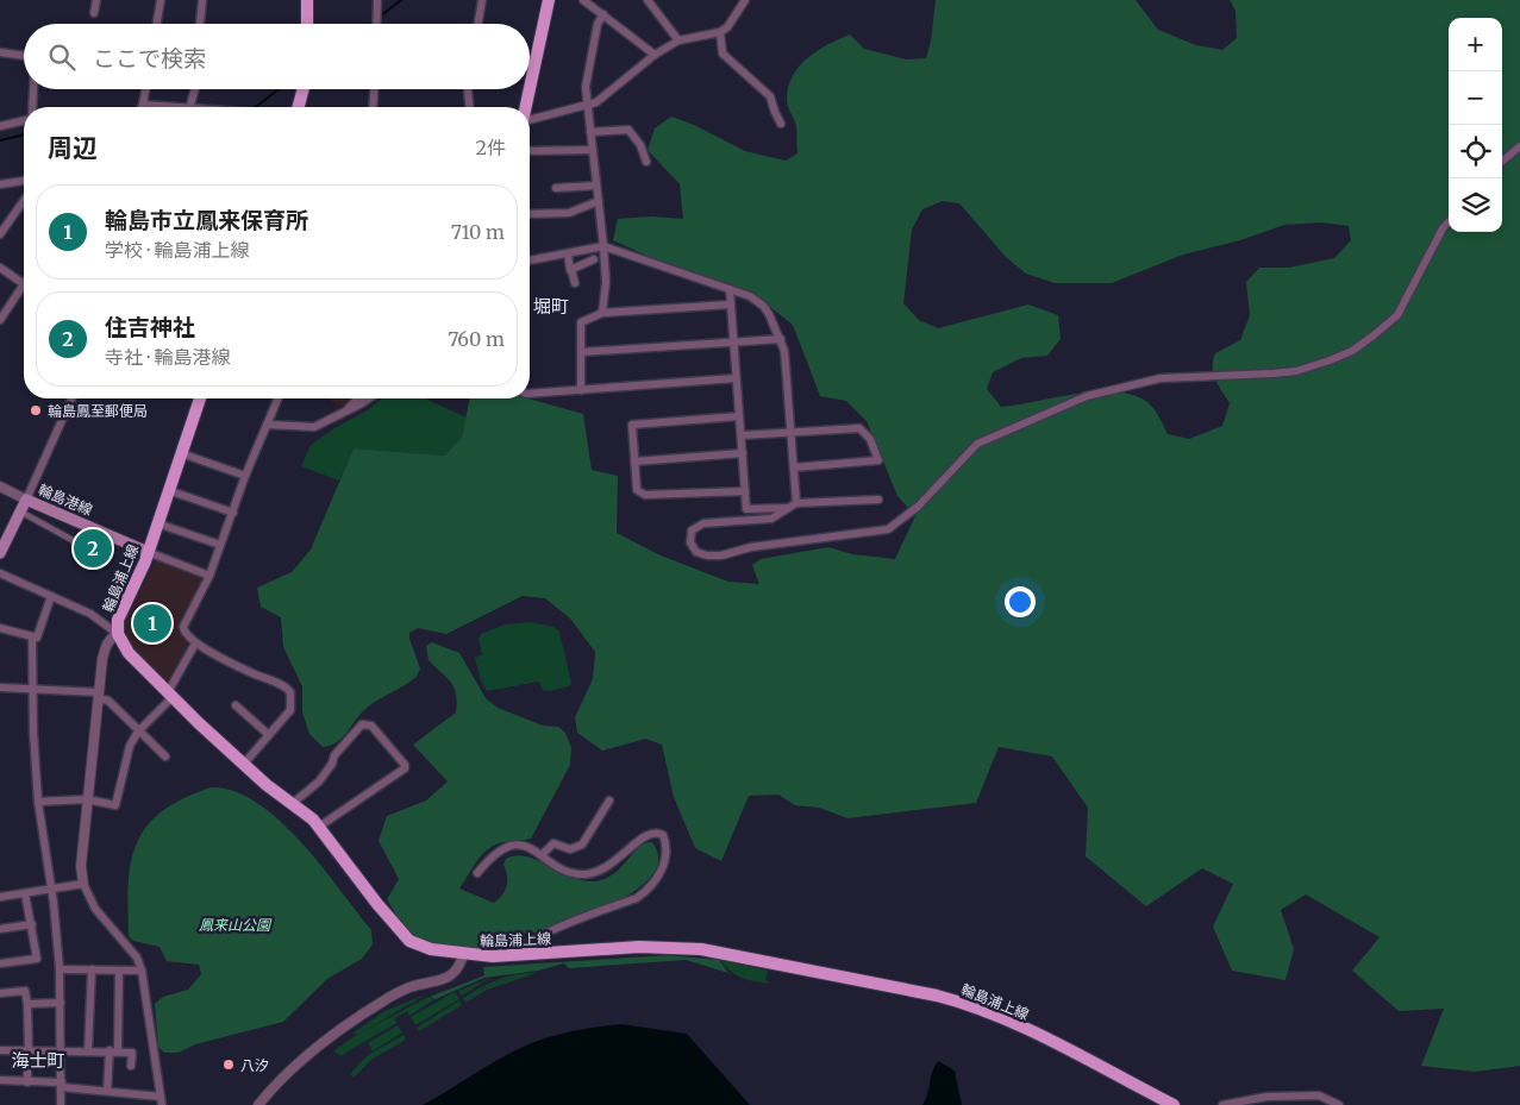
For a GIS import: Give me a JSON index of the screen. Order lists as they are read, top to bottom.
{
  "streets": {
    "main road": ["輪島港線", "輪島浦上線"]
  },
  "crossings": [
    ["輪島港線", "輪島浦上線"]
  ],
  "districts": ["堀町", "海士町"],
  "parks": ["鳳来山公園"],
  "places": ["輪島鳳至郵便局", "八汐"],
  "page": {
    "map_buttons": ["+", "−"],
    "search": "ここで検索",
    "heading": ["周辺", "2件"],
    "list": [
      {
        "mark": "1",
        "name": "輪島市立鳳来保育所",
        "note": "学校 · 輪島浦上線",
        "value": "710 m"
      },
      {
        "mark": "2",
        "name": "住吉神社",
        "note": "寺社 · 輪島港線",
        "value": "760 m"
      }
    ],
    "pins": ["2", "1"]
  }
}
